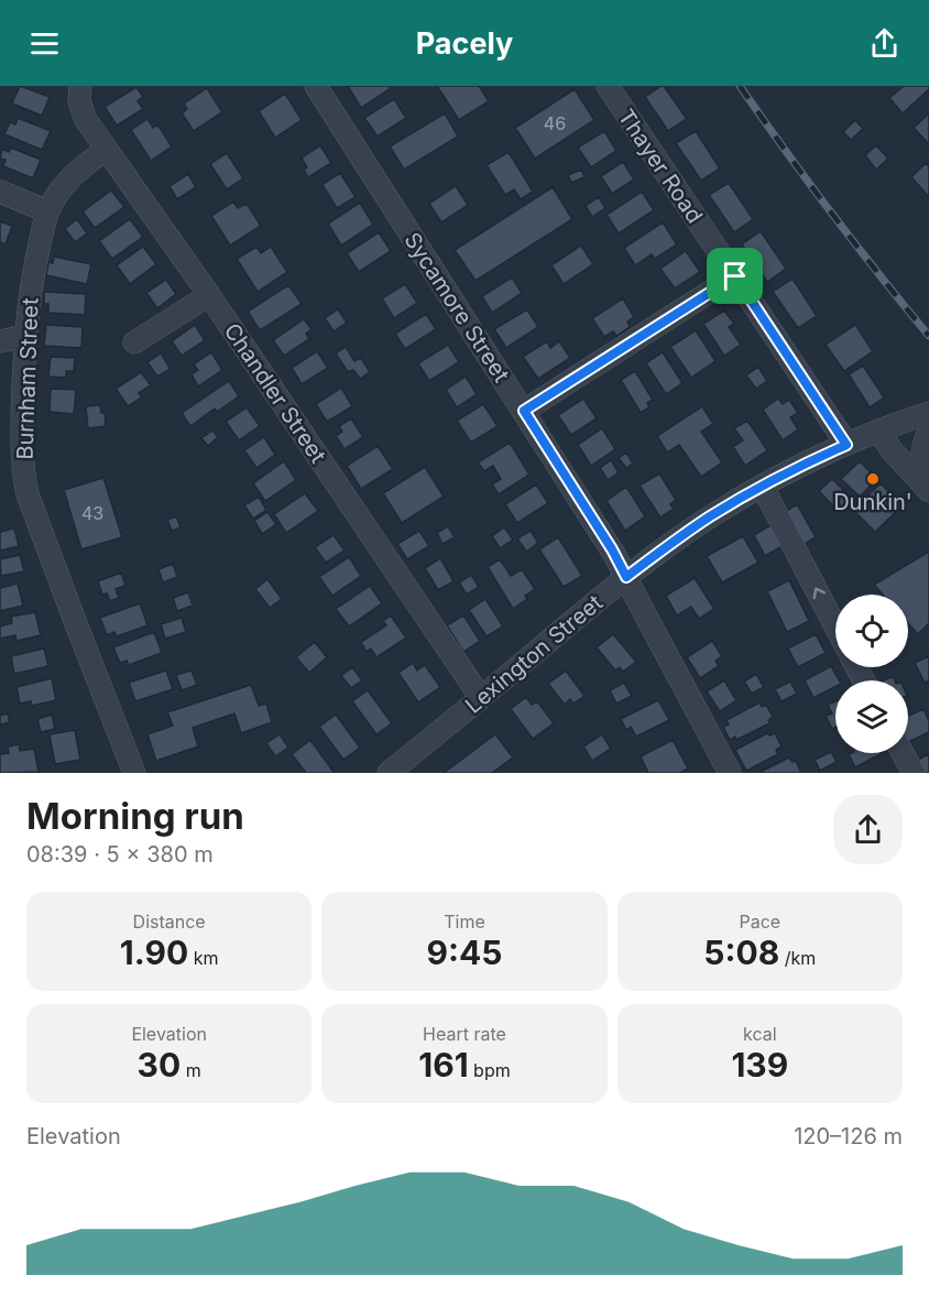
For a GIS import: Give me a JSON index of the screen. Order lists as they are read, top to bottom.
{
  "streets": {
    "street": [
      "Thayer Road",
      "Sycamore Street",
      "Burnham Street",
      "Chandler Street",
      "Lexington Street"
    ]
  },
  "crossings": [
    ["Thayer Road", "Lexington Street"],
    ["Sycamore Street", "Lexington Street"],
    ["Burnham Street", "Chandler Street"],
    ["Chandler Street", "Lexington Street"]
  ],
  "places": ["Dunkin'"],
  "house_numbers": ["46", "43"],
  "page": {
    "header": "Pacely",
    "heading": ["Morning run", "08:39 · 5 × 380 m"],
    "stats": [
      ["Distance", "1.90 km"],
      ["Time", "9:45"],
      ["Pace", "5:08 /km"],
      ["Elevation", "30 m"],
      ["Heart rate", "161 bpm"],
      ["kcal", "139"]
    ],
    "chart": ["Elevation", "120–126 m"]
  }
}
